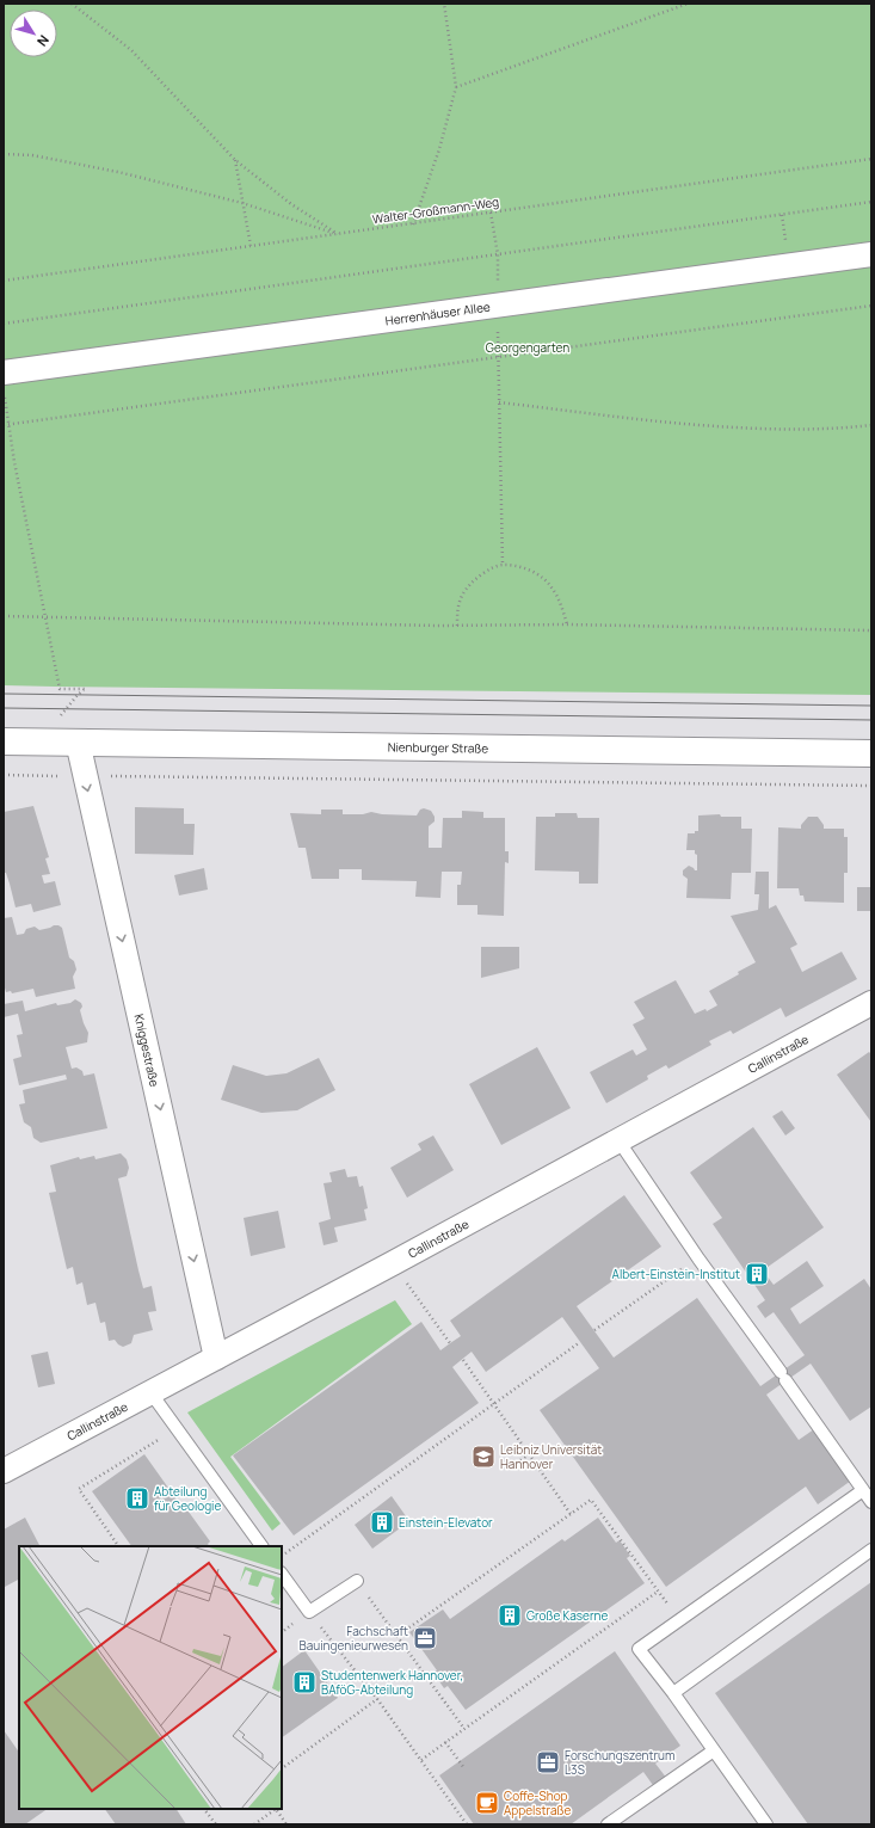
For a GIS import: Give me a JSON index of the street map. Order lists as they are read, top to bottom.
{
  "streets": {
    "street": [
      "Herrenhäuser Allee",
      "Nienburger Straße",
      "Kniggestraße",
      "Callinstraße"
    ],
    "path": ["Walter-Großmann-Weg"]
  },
  "crossings": [
    ["Nienburger Straße", "Kniggestraße"],
    ["Kniggestraße", "Callinstraße"]
  ],
  "one_way": ["Kniggestraße"],
  "parks": ["Georgengarten"],
  "places": {
    "building": [
      "Albert-Einstein-Institut",
      "Abteilung für Geologie",
      "Einstein-Elevator",
      "Große Kaserne",
      "Studentenwerk Hannover, BAföG-Abteilung"
    ],
    "school or university": ["Leibniz Universität Hannover"],
    "office": ["Fachschaft Bauingenieurwesen", "Forschungszentrum L3S"],
    "cafe": ["Coffe-Shop Appelstraße"]
  },
  "north": "bottom right"
}
